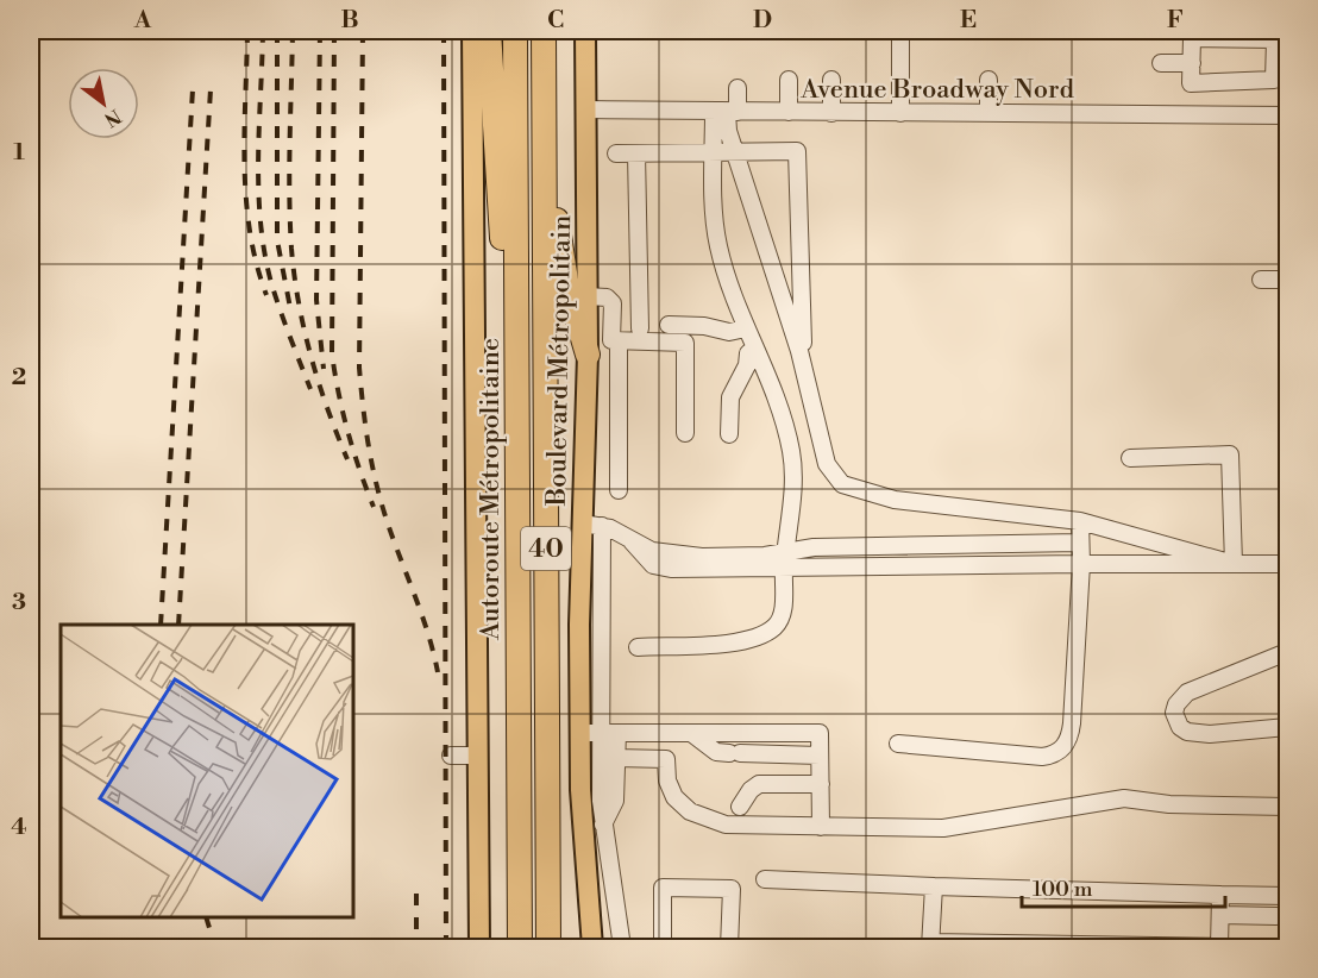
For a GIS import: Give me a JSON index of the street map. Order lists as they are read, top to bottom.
{
  "streets": {
    "highway": ["Autoroute Métropolitaine", "40"],
    "main road": ["Boulevard Métropolitain"],
    "street": ["Avenue Broadway Nord"]
  },
  "crossings": [
    ["Avenue Broadway Nord", "Boulevard Métropolitain"]
  ],
  "scale_bar": "100 m",
  "north": "bottom right",
  "grid": {
    "columns": [
      "A",
      "B",
      "C",
      "D",
      "E",
      "F"
    ],
    "rows": [
      "1",
      "2",
      "3",
      "4"
    ]
  }
}
